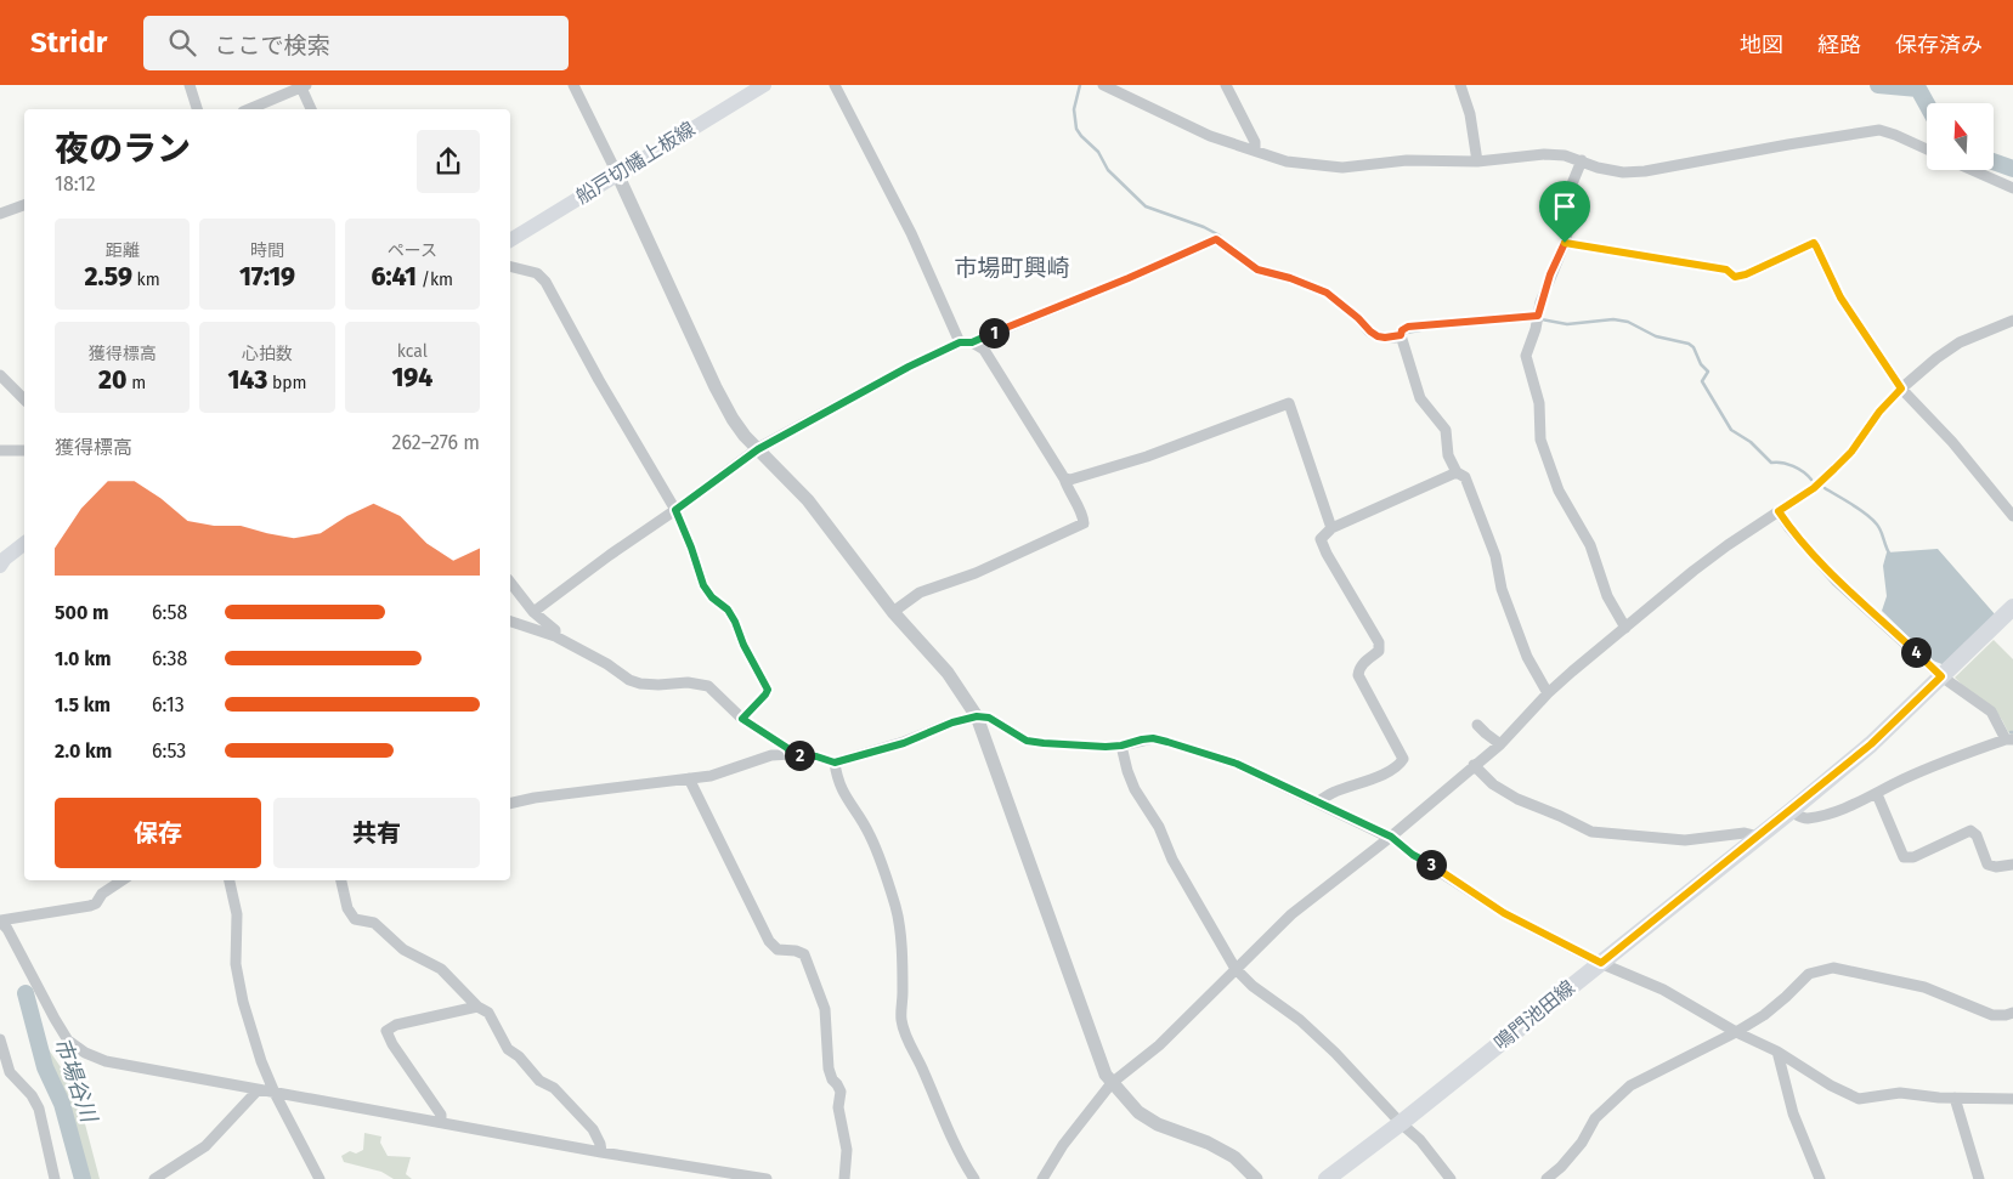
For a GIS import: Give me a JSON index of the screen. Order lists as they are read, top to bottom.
{
  "streets": {
    "main road": ["船戸切幡上板線", "鳴門池田線"]
  },
  "districts": ["市場町興崎"],
  "water": ["市場谷川"],
  "north": "top",
  "page": {
    "header": "Stridr",
    "search": "ここで検索",
    "nav": ["地図", "経路", "保存済み"],
    "heading": ["夜のラン", "18:12"],
    "stats": [
      ["距離", "2.59 km"],
      ["時間", "17:19"],
      ["ペース", "6:41 /km"],
      ["獲得標高", "20 m"],
      ["心拍数", "143 bpm"],
      ["kcal", "194"]
    ],
    "pins": [
      "1",
      "4",
      "2",
      "3"
    ],
    "chart": ["獲得標高", "262–276 m"],
    "list": [
      {
        "name": "500 m",
        "note": "6:58"
      },
      {
        "name": "1.0 km",
        "note": "6:38"
      },
      {
        "name": "1.5 km",
        "note": "6:13"
      },
      {
        "name": "2.0 km",
        "note": "6:53"
      }
    ],
    "buttons": ["保存", "共有"]
  }
}
